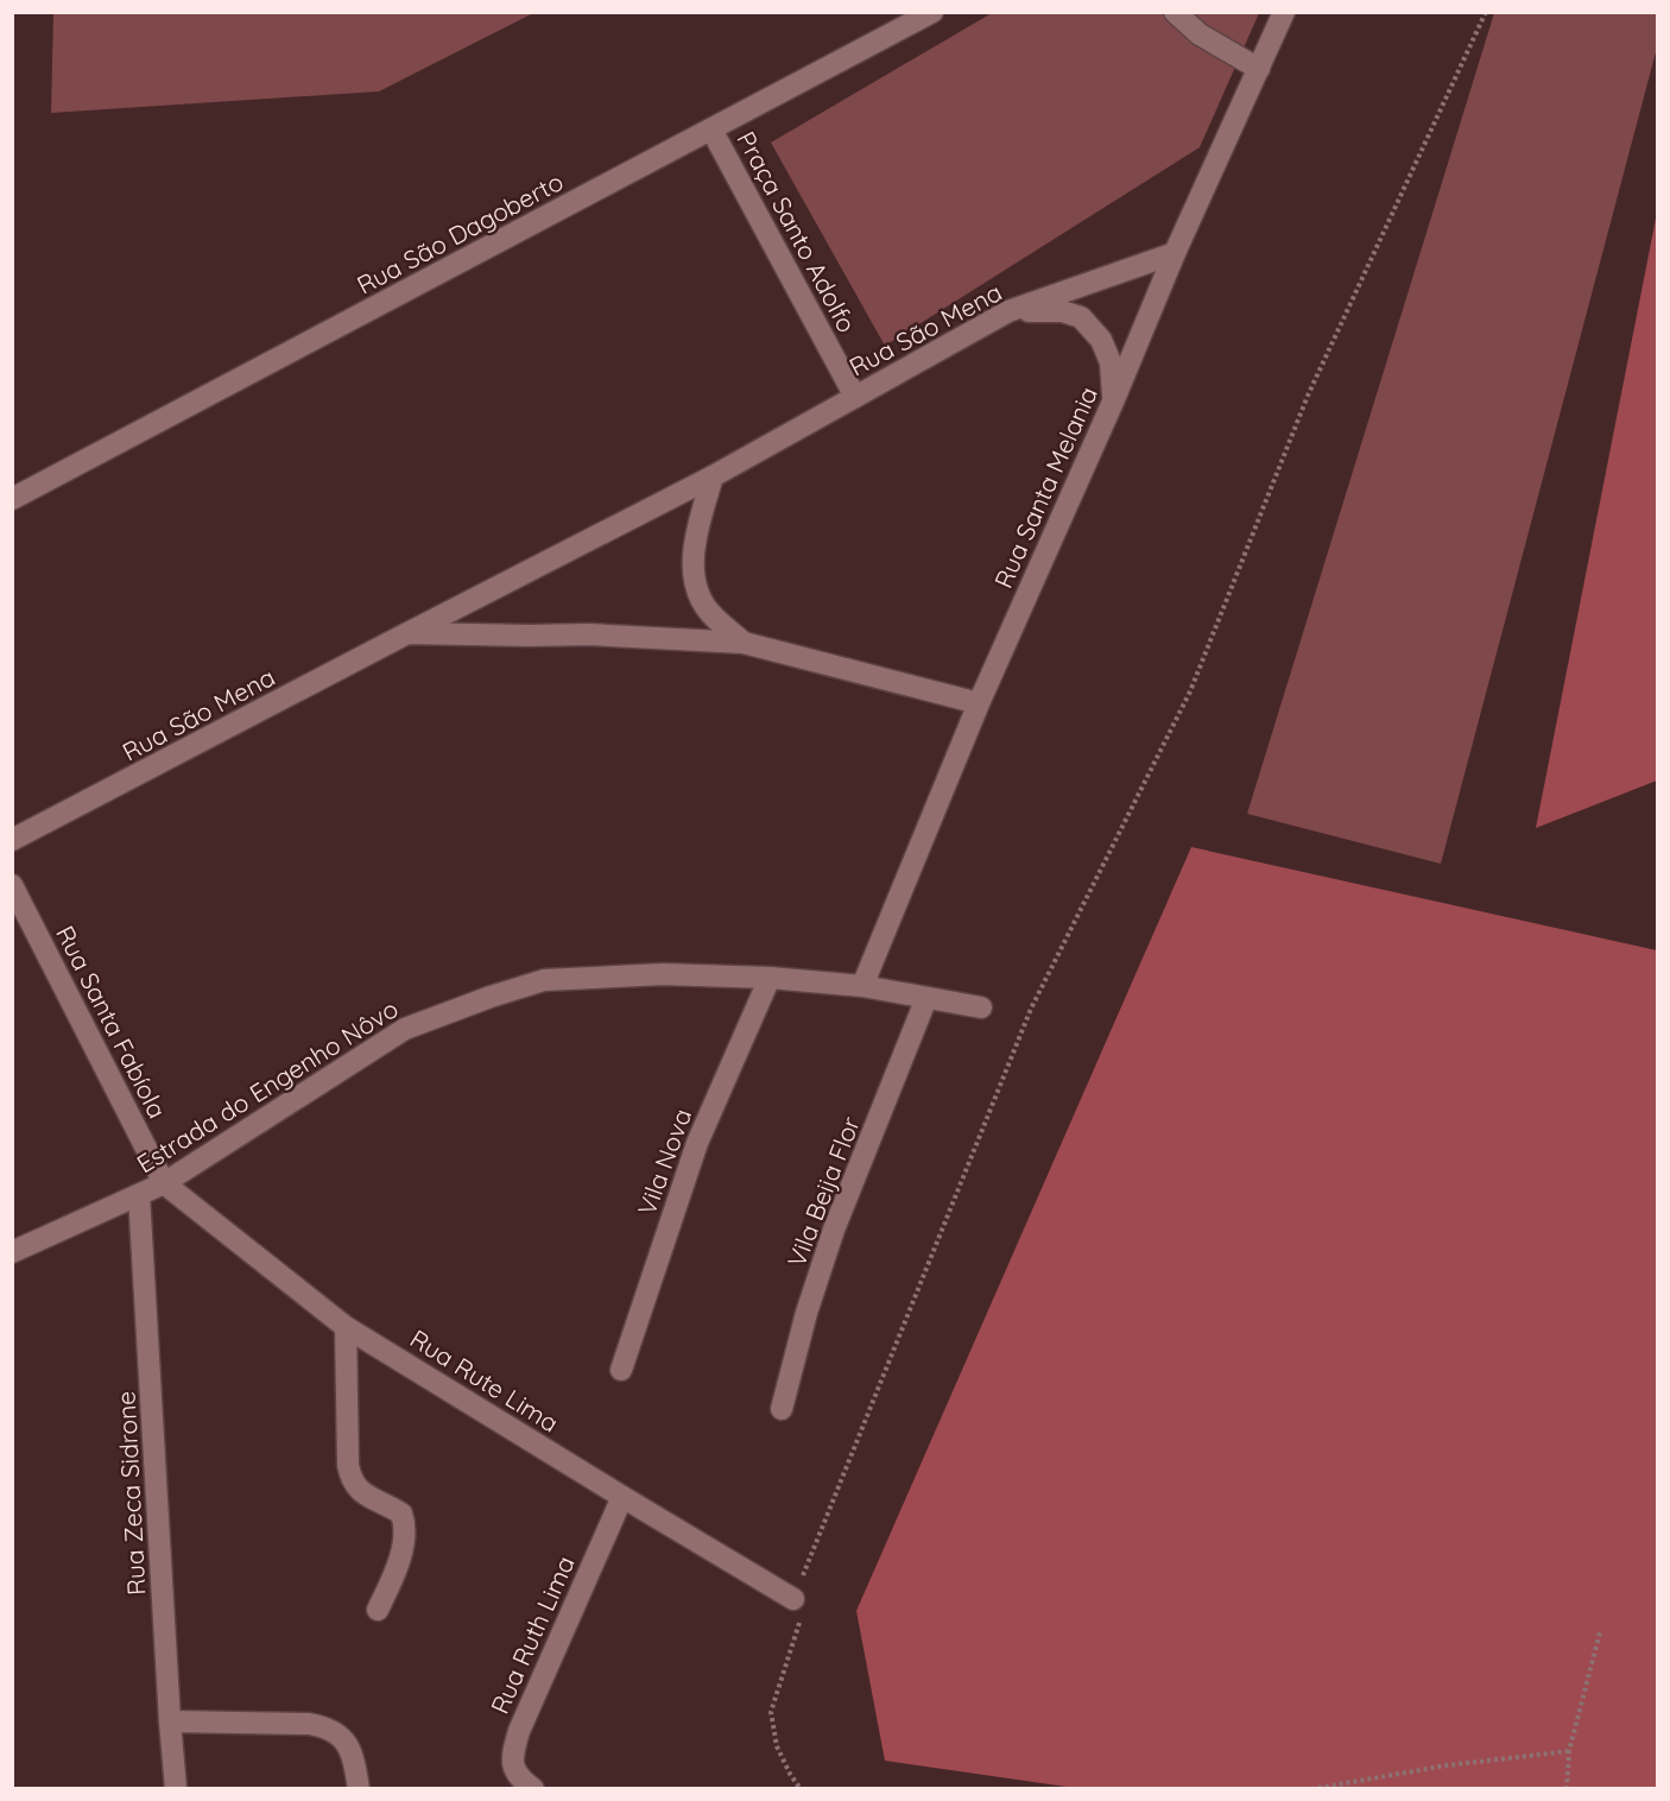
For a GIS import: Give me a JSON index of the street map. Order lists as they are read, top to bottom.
{
  "streets": {
    "street": [
      "Praça Santo Adolfo",
      "Rua São Dagoberto",
      "Rua São Mena",
      "Rua Santa Melania",
      "Rua Santa Fabíola",
      "Estrada do Engenho Nôvo",
      "Vila Nova",
      "Vila Beija Flor",
      "Rua Rute Lima",
      "Rua Zeca Sidrone",
      "Rua Ruth Lima"
    ]
  },
  "crossings": [
    ["Praça Santo Adolfo", "Rua São Dagoberto"],
    ["Praça Santo Adolfo", "Rua São Mena"],
    ["Rua São Mena", "Rua Santa Melania"],
    ["Rua Santa Melania", "Estrada do Engenho Nôvo"],
    ["Rua Santa Fabíola", "Estrada do Engenho Nôvo"],
    ["Rua Santa Fabíola", "Rua Rute Lima"],
    ["Estrada do Engenho Nôvo", "Vila Nova"],
    ["Estrada do Engenho Nôvo", "Vila Beija Flor"],
    ["Estrada do Engenho Nôvo", "Rua Rute Lima"],
    ["Estrada do Engenho Nôvo", "Rua Zeca Sidrone"],
    ["Rua Rute Lima", "Rua Ruth Lima"]
  ]
}
